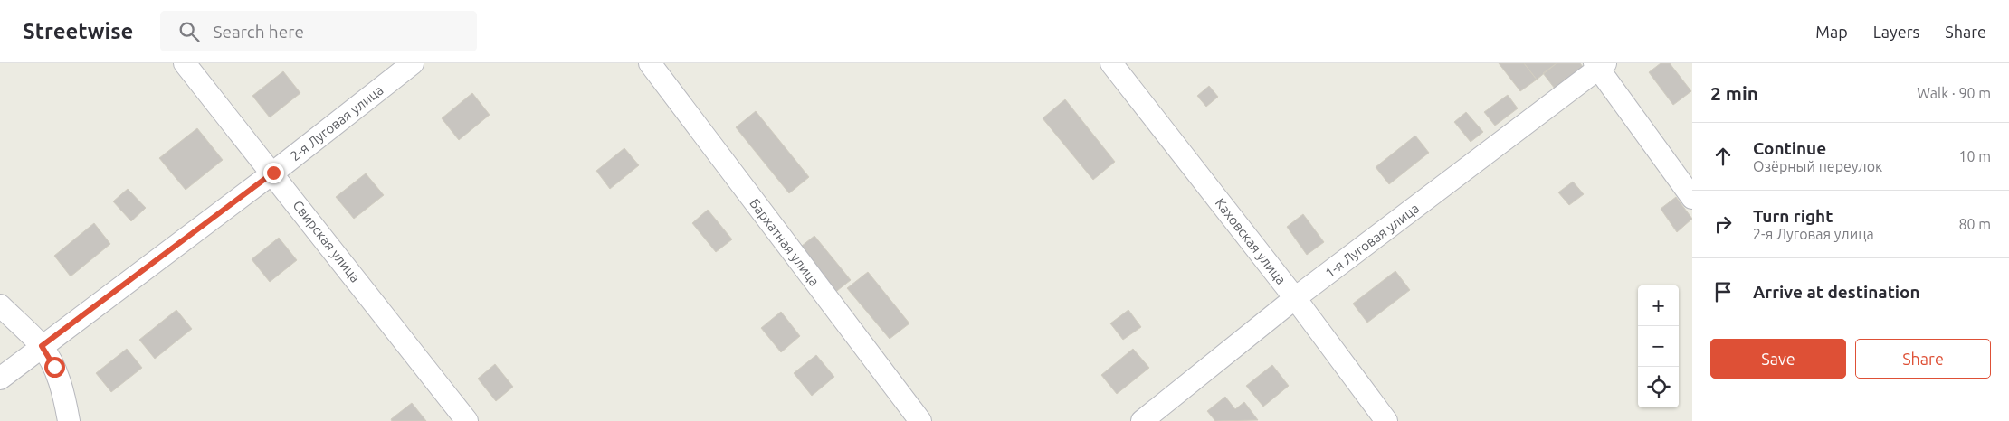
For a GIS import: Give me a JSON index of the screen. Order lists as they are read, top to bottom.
{
  "streets": {
    "street": [
      "2-я Луговая улица",
      "1-я Луговая улица",
      "Свирская улица",
      "Каховская улица",
      "Бархатная улица"
    ]
  },
  "crossings": [
    ["2-я Луговая улица", "Свирская улица"],
    ["1-я Луговая улица", "Каховская улица"]
  ],
  "page": {
    "header": "Streetwise",
    "search": "Search here",
    "nav": ["Map", "Layers", "Share"],
    "heading": ["2 min", "Walk · 90 m"],
    "list": [
      ["Continue", "Озёрный переулок", "10 m"],
      ["Turn right", "2-я Луговая улица", "80 m"],
      "Arrive at destination"
    ],
    "map_buttons": ["+", "−"],
    "buttons": ["Save", "Share"]
  }
}
